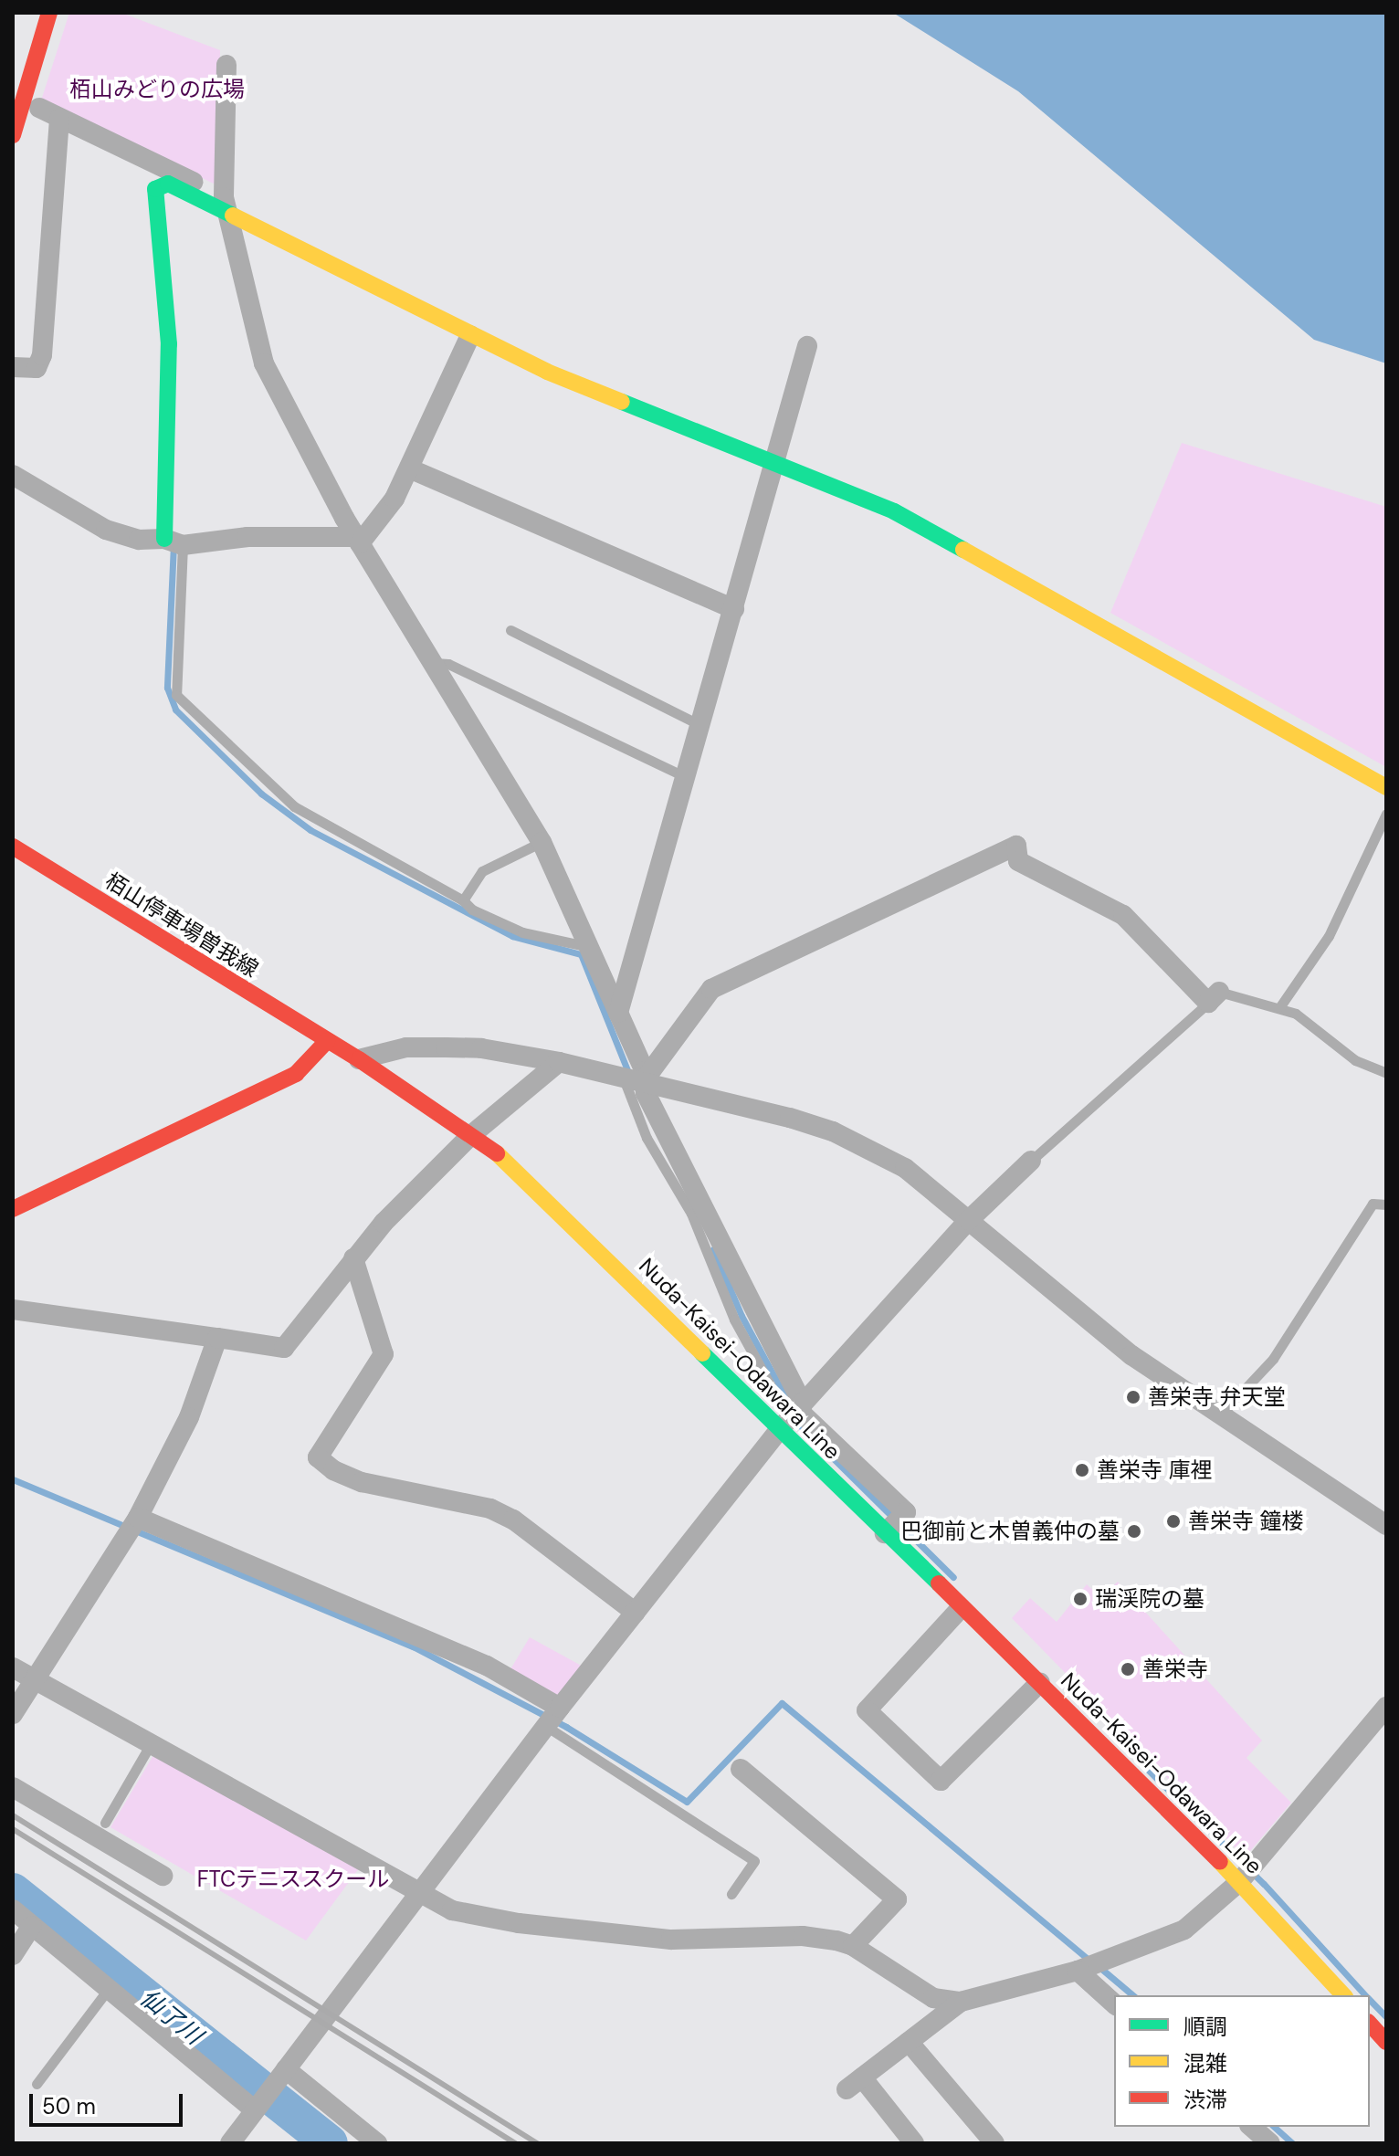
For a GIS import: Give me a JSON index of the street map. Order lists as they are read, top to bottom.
{
  "streets": {
    "main road": ["栢山停車場曽我線", "Nuda-Kaisei-Odawara Line"]
  },
  "crossings": [
    ["栢山停車場曽我線", "Nuda-Kaisei-Odawara Line"]
  ],
  "water": ["仙了川"],
  "parks": ["栢山みどりの広場", "FTCテニススクール"],
  "places": [
    "善栄寺 弁天堂",
    "善栄寺 庫裡",
    "善栄寺 鐘楼",
    "巴御前と木曽義仲の墓",
    "瑞渓院の墓",
    "善栄寺"
  ],
  "legend": ["順調", "混雑", "渋滞"],
  "scale_bar": "50 m"
}
